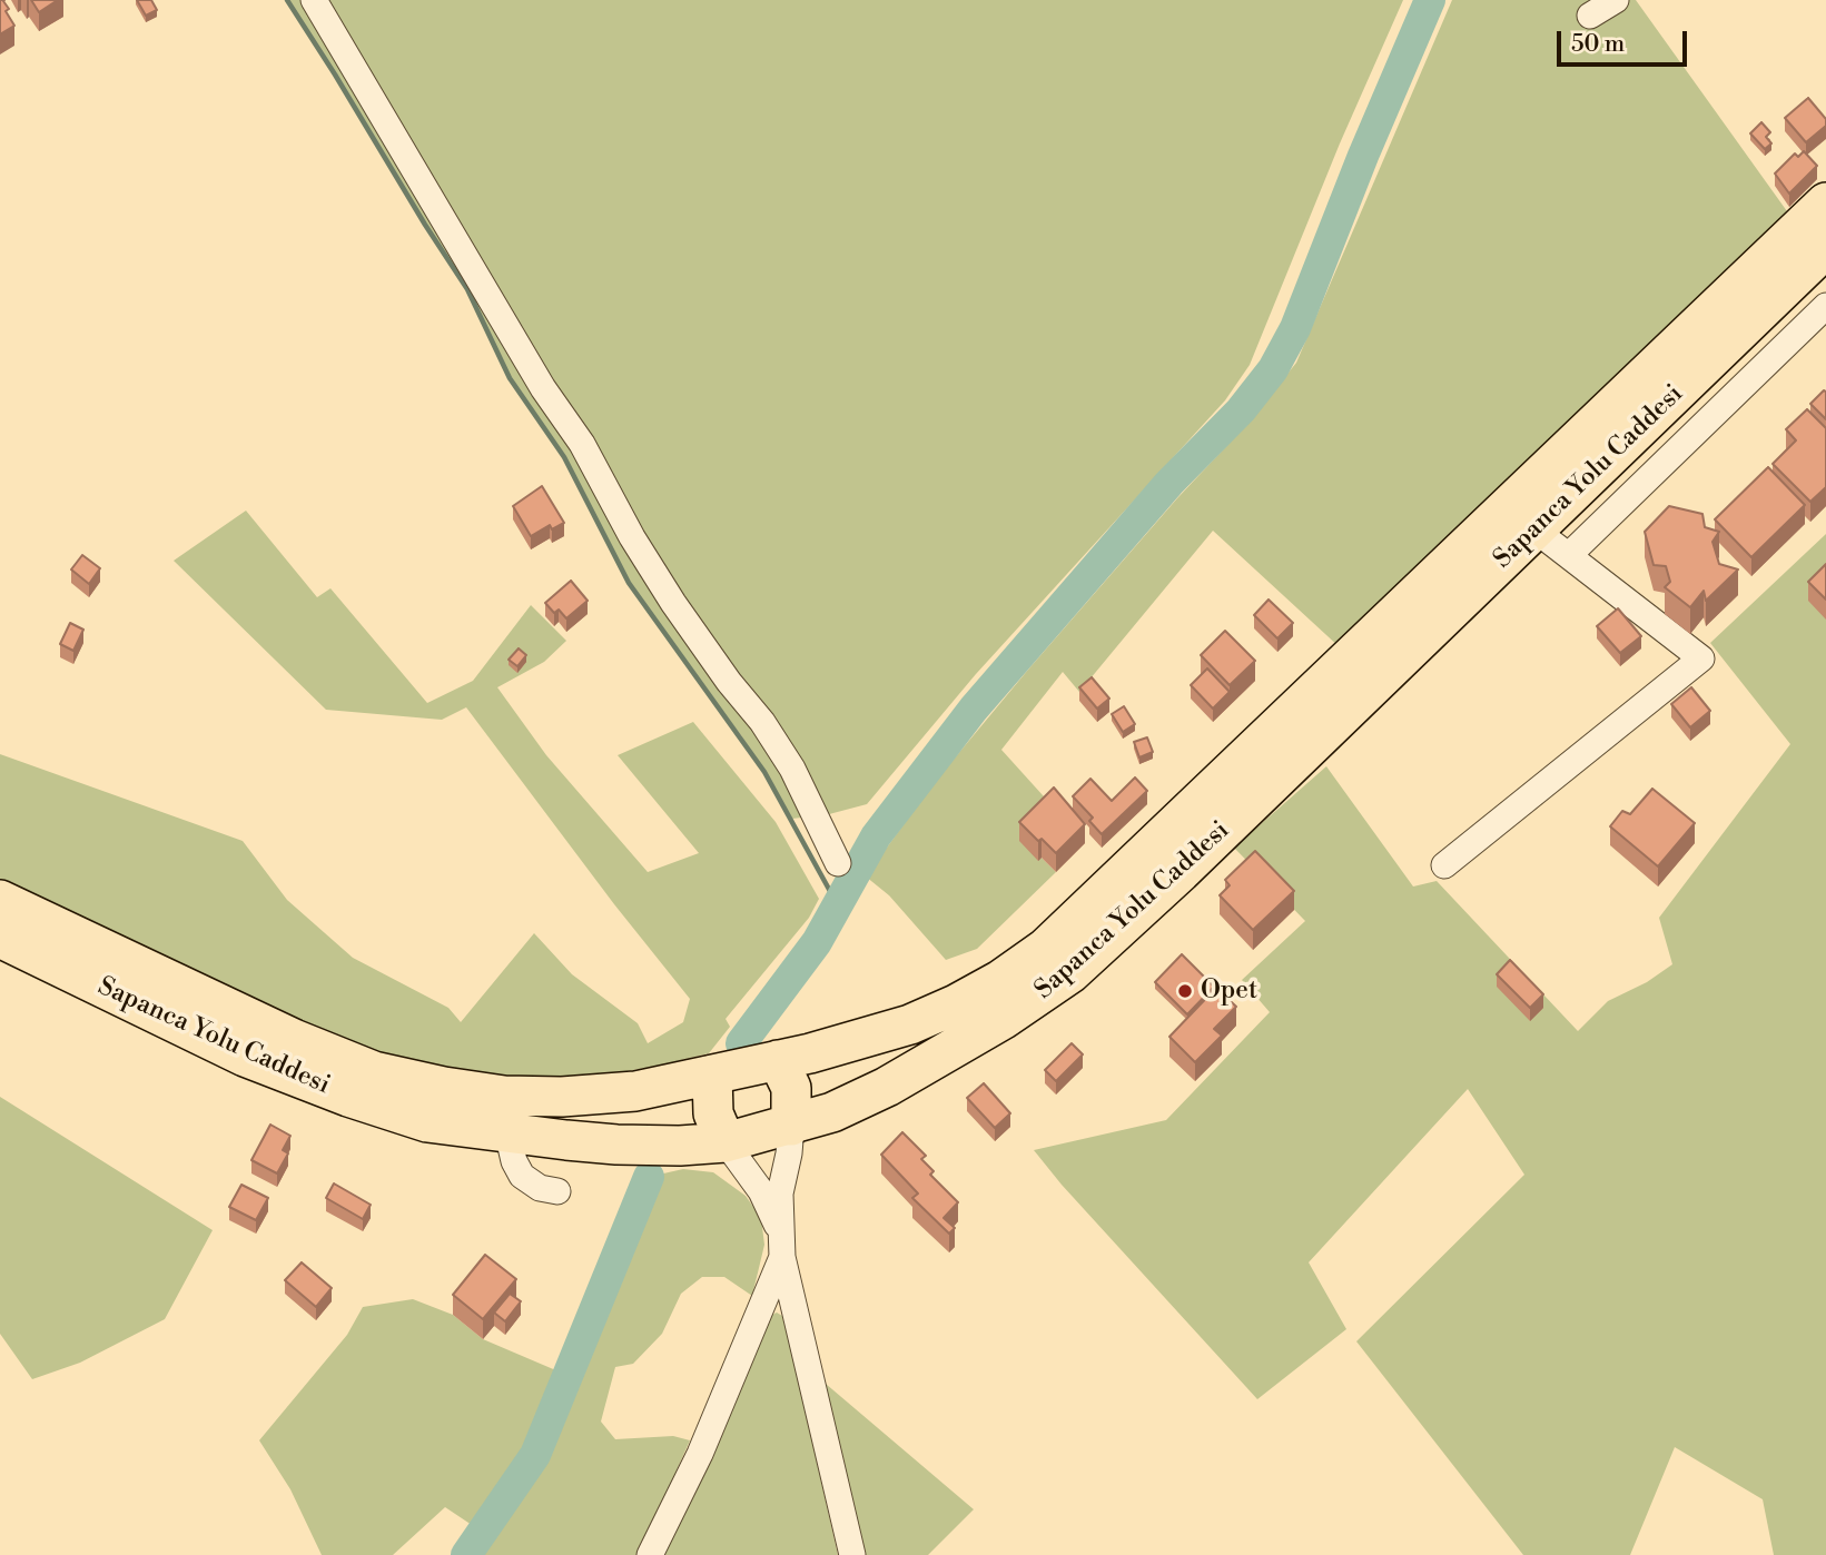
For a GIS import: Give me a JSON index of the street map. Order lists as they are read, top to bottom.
{
  "streets": {
    "highway": ["Sapanca Yolu Caddesi"]
  },
  "places": ["Opet"],
  "scale_bar": "50 m"
}
